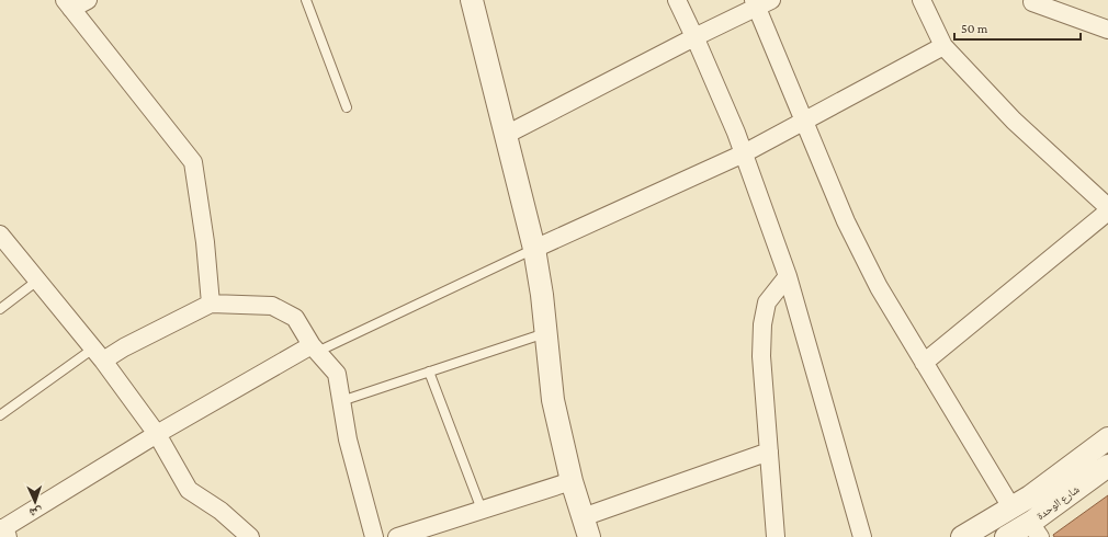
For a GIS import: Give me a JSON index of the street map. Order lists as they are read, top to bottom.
{
  "streets": {
    "street": ["شارع الوحدة"]
  },
  "scale_bar": "50 m",
  "north": "bottom"
}
